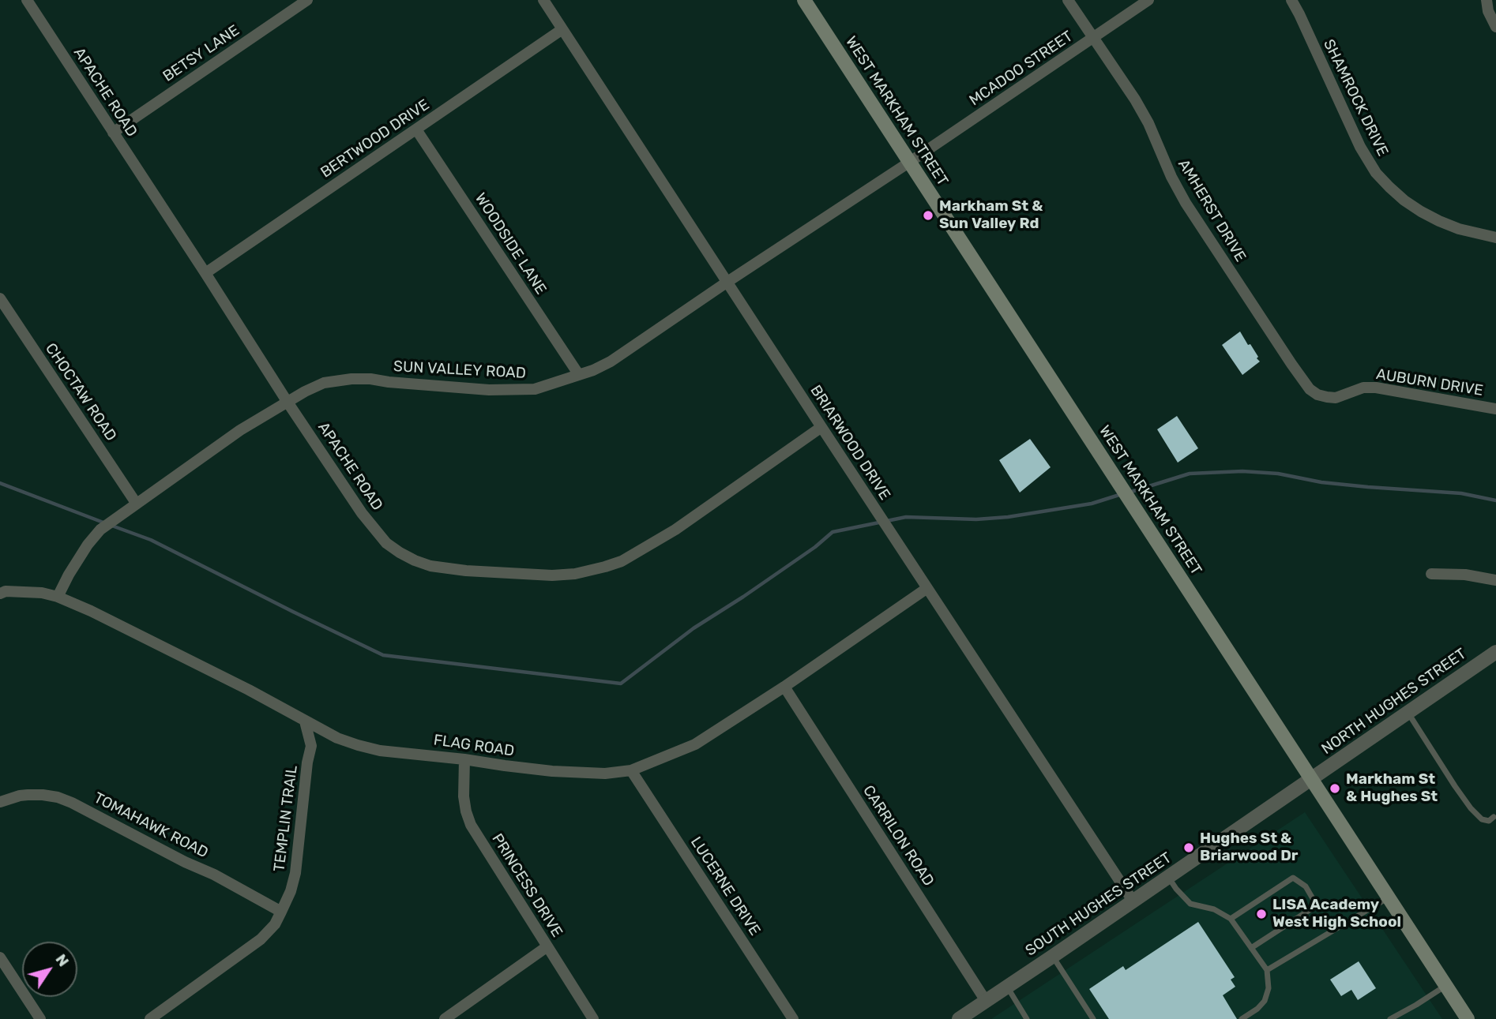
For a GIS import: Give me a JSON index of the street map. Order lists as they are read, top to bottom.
{
  "streets": {
    "main road": ["WEST MARKHAM STREET"],
    "street": [
      "BETSY LANE",
      "MCADOO STREET",
      "APACHE ROAD",
      "SHAMROCK DRIVE",
      "BERTWOOD DRIVE",
      "AMHERST DRIVE",
      "WOODSIDE LANE",
      "SUN VALLEY ROAD",
      "AUBURN DRIVE",
      "CHOCTAW ROAD",
      "BRIARWOOD DRIVE",
      "NORTH HUGHES STREET",
      "FLAG ROAD",
      "TEMPLIN TRAIL",
      "TOMAHAWK ROAD",
      "CARRILON ROAD",
      "PRINCESS DRIVE",
      "LUCERNE DRIVE",
      "SOUTH HUGHES STREET"
    ]
  },
  "crossings": [
    ["BETSY LANE", "APACHE ROAD"],
    ["MCADOO STREET", "WEST MARKHAM STREET"],
    ["MCADOO STREET", "AMHERST DRIVE"],
    ["MCADOO STREET", "SUN VALLEY ROAD"],
    ["APACHE ROAD", "BERTWOOD DRIVE"],
    ["APACHE ROAD", "SUN VALLEY ROAD"],
    ["APACHE ROAD", "BRIARWOOD DRIVE"],
    ["WEST MARKHAM STREET", "SUN VALLEY ROAD"],
    ["WEST MARKHAM STREET", "NORTH HUGHES STREET"],
    ["WEST MARKHAM STREET", "SOUTH HUGHES STREET"],
    ["BERTWOOD DRIVE", "WOODSIDE LANE"],
    ["BERTWOOD DRIVE", "BRIARWOOD DRIVE"],
    ["AMHERST DRIVE", "AUBURN DRIVE"],
    ["WOODSIDE LANE", "SUN VALLEY ROAD"],
    ["SUN VALLEY ROAD", "CHOCTAW ROAD"],
    ["SUN VALLEY ROAD", "BRIARWOOD DRIVE"],
    ["SUN VALLEY ROAD", "FLAG ROAD"],
    ["BRIARWOOD DRIVE", "FLAG ROAD"],
    ["BRIARWOOD DRIVE", "SOUTH HUGHES STREET"],
    ["NORTH HUGHES STREET", "SOUTH HUGHES STREET"],
    ["FLAG ROAD", "TEMPLIN TRAIL"],
    ["FLAG ROAD", "CARRILON ROAD"],
    ["FLAG ROAD", "PRINCESS DRIVE"],
    ["FLAG ROAD", "LUCERNE DRIVE"],
    ["TEMPLIN TRAIL", "TOMAHAWK ROAD"],
    ["CARRILON ROAD", "SOUTH HUGHES STREET"]
  ],
  "places": [
    "Markham St & Sun Valley Rd",
    "Markham St & Hughes St",
    "Hughes St & Briarwood Dr",
    "LISA Academy West High School"
  ],
  "north": "top right"
}
